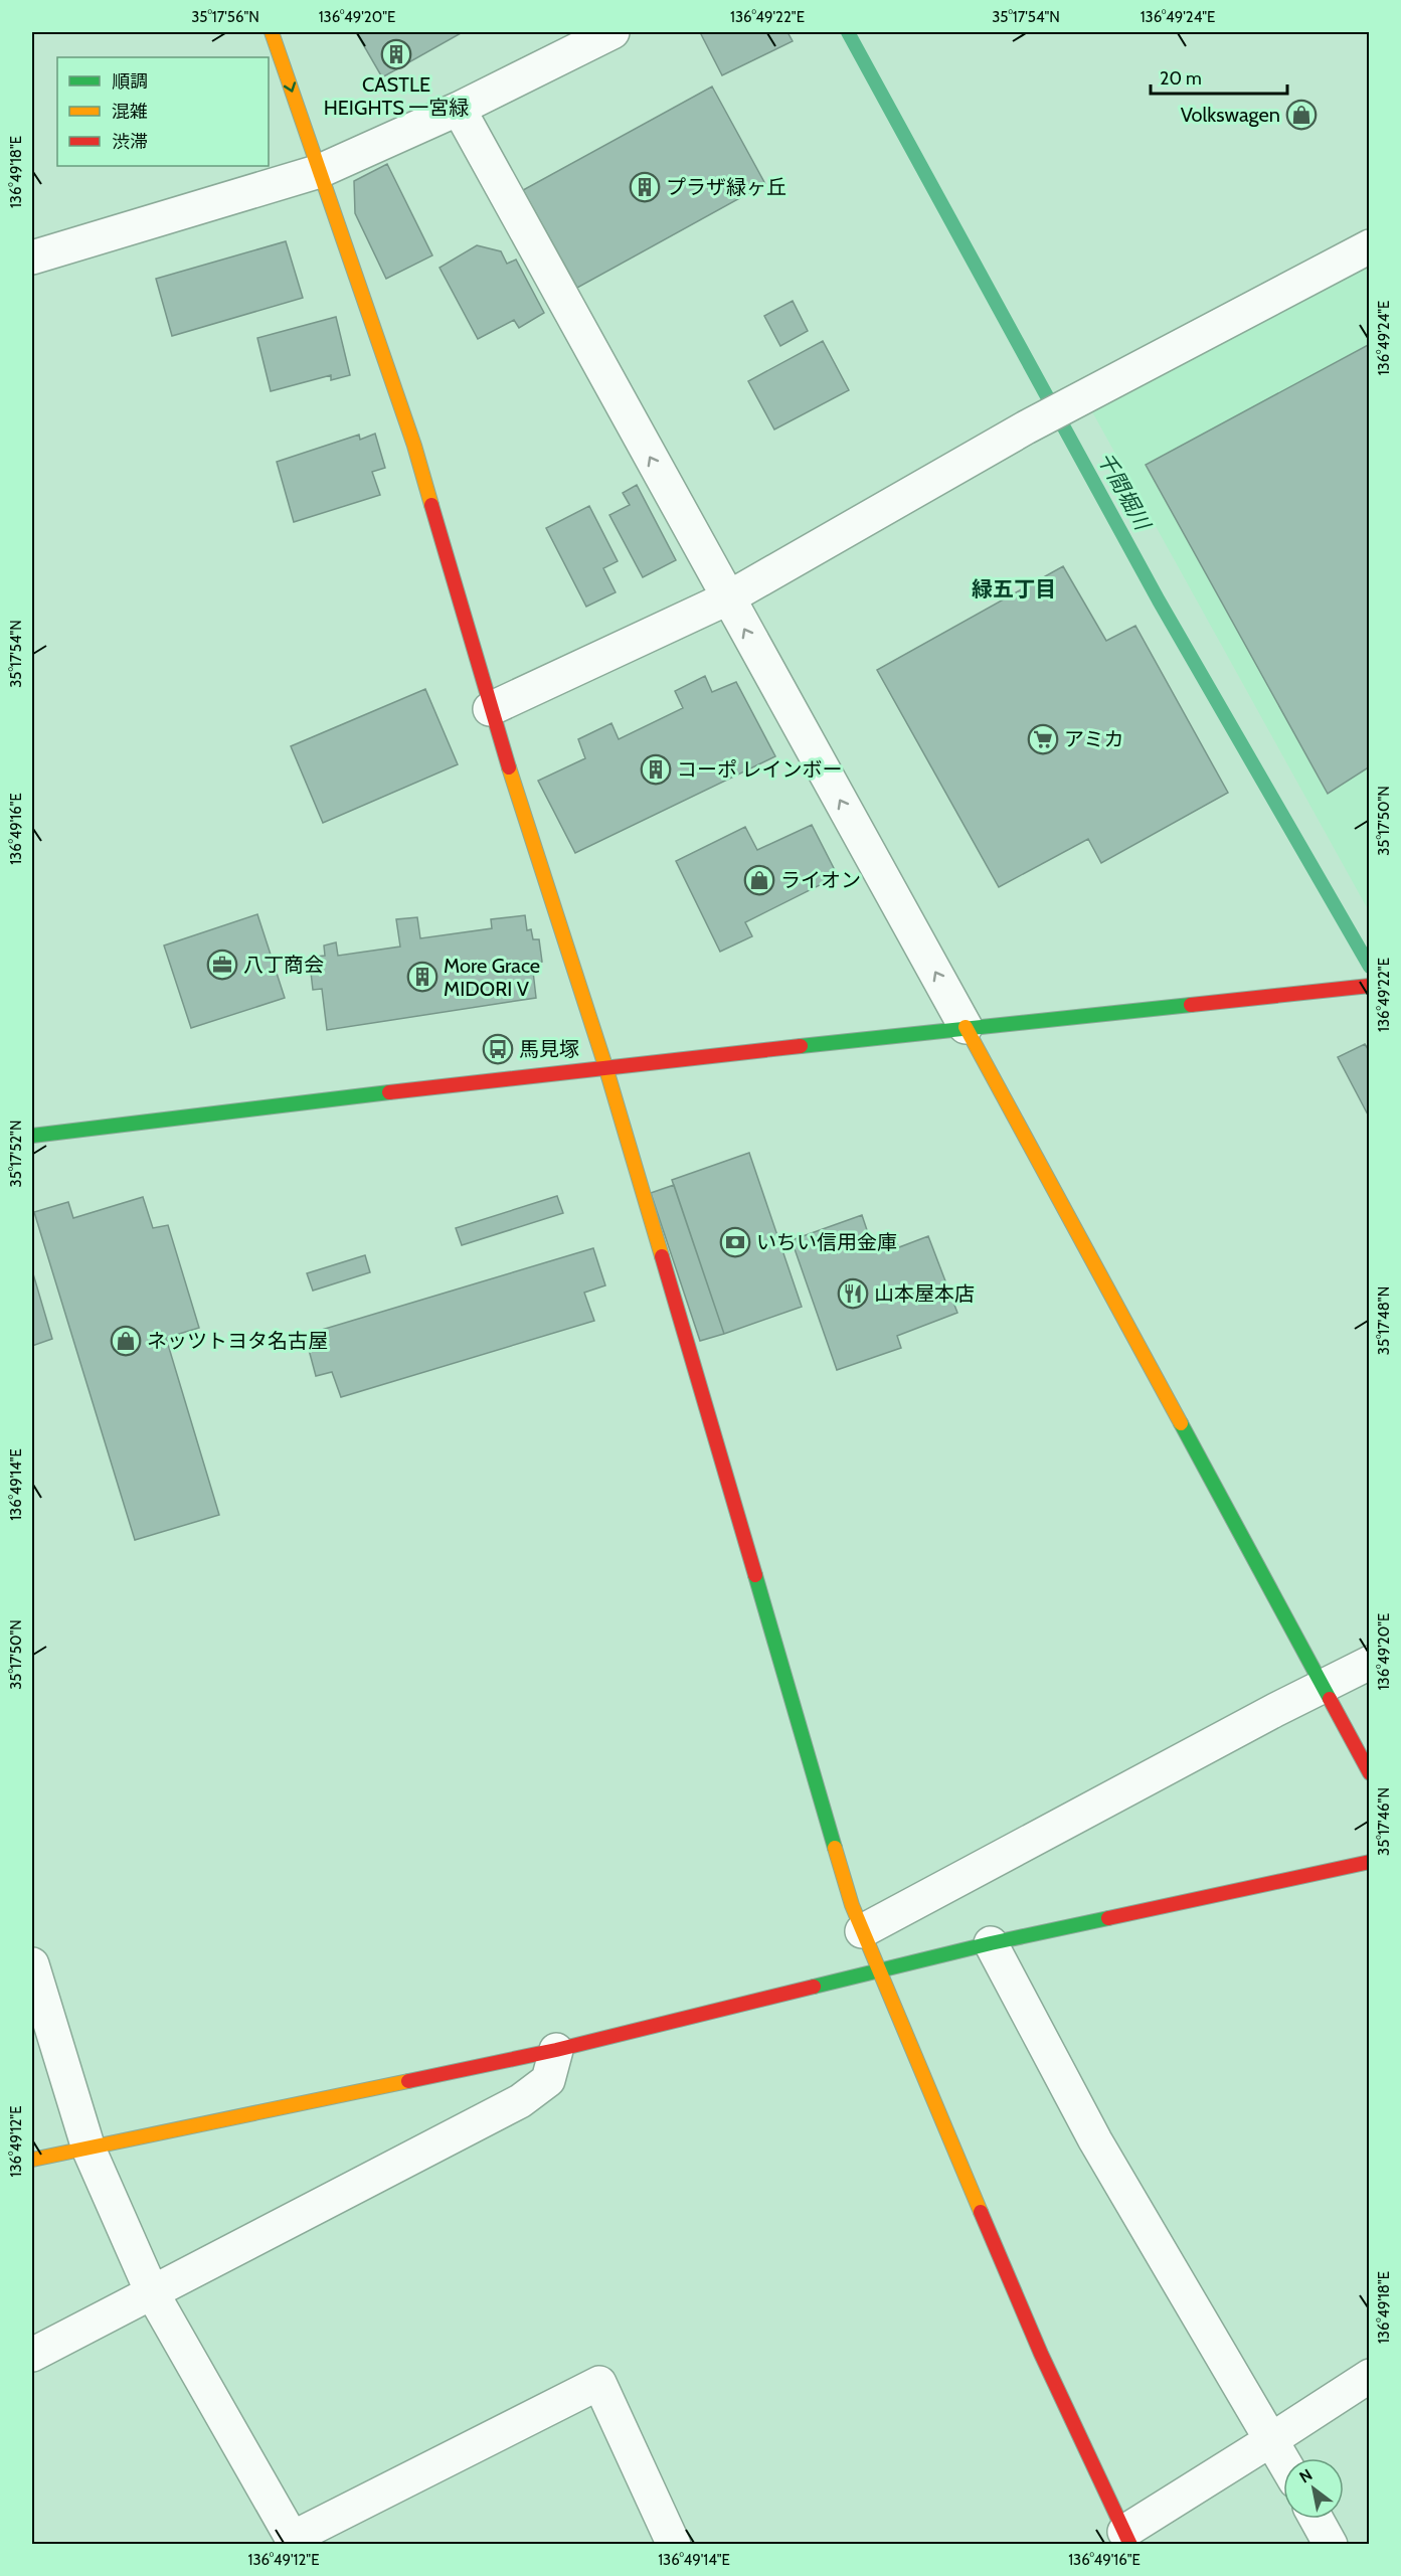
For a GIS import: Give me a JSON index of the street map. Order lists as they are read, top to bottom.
{
  "districts": ["緑五丁目"],
  "water": ["千間堀川"],
  "places": {
    "building": [
      "CASTLE HEIGHTS 一宮緑",
      "プラザ緑ヶ丘",
      "コーポ レインボー",
      "More Grace MIDORI V"
    ],
    "shop": ["Volkswagen", "ライオン", "ネッツトヨタ名古屋"],
    "supermarket": ["アミカ"],
    "office": ["八丁商会"],
    "bus stop": ["馬見塚"],
    "bank": ["いちい信用金庫"],
    "restaurant": ["山本屋本店"]
  },
  "legend": ["順調", "混雑", "渋滞"],
  "scale_bar": "20 m",
  "north": "top left",
  "coordinates": [
    "35°17'56\"N",
    "136°49'20\"E",
    "136°49'22\"E",
    "35°17'54\"N",
    "136°49'24\"E",
    "136°49'18\"E",
    "35°17'50\"N",
    "136°49'16\"E",
    "35°17'52\"N",
    "35°17'48\"N",
    "136°49'14\"E",
    "35°17'46\"N",
    "136°49'12\"E"
  ]
}
